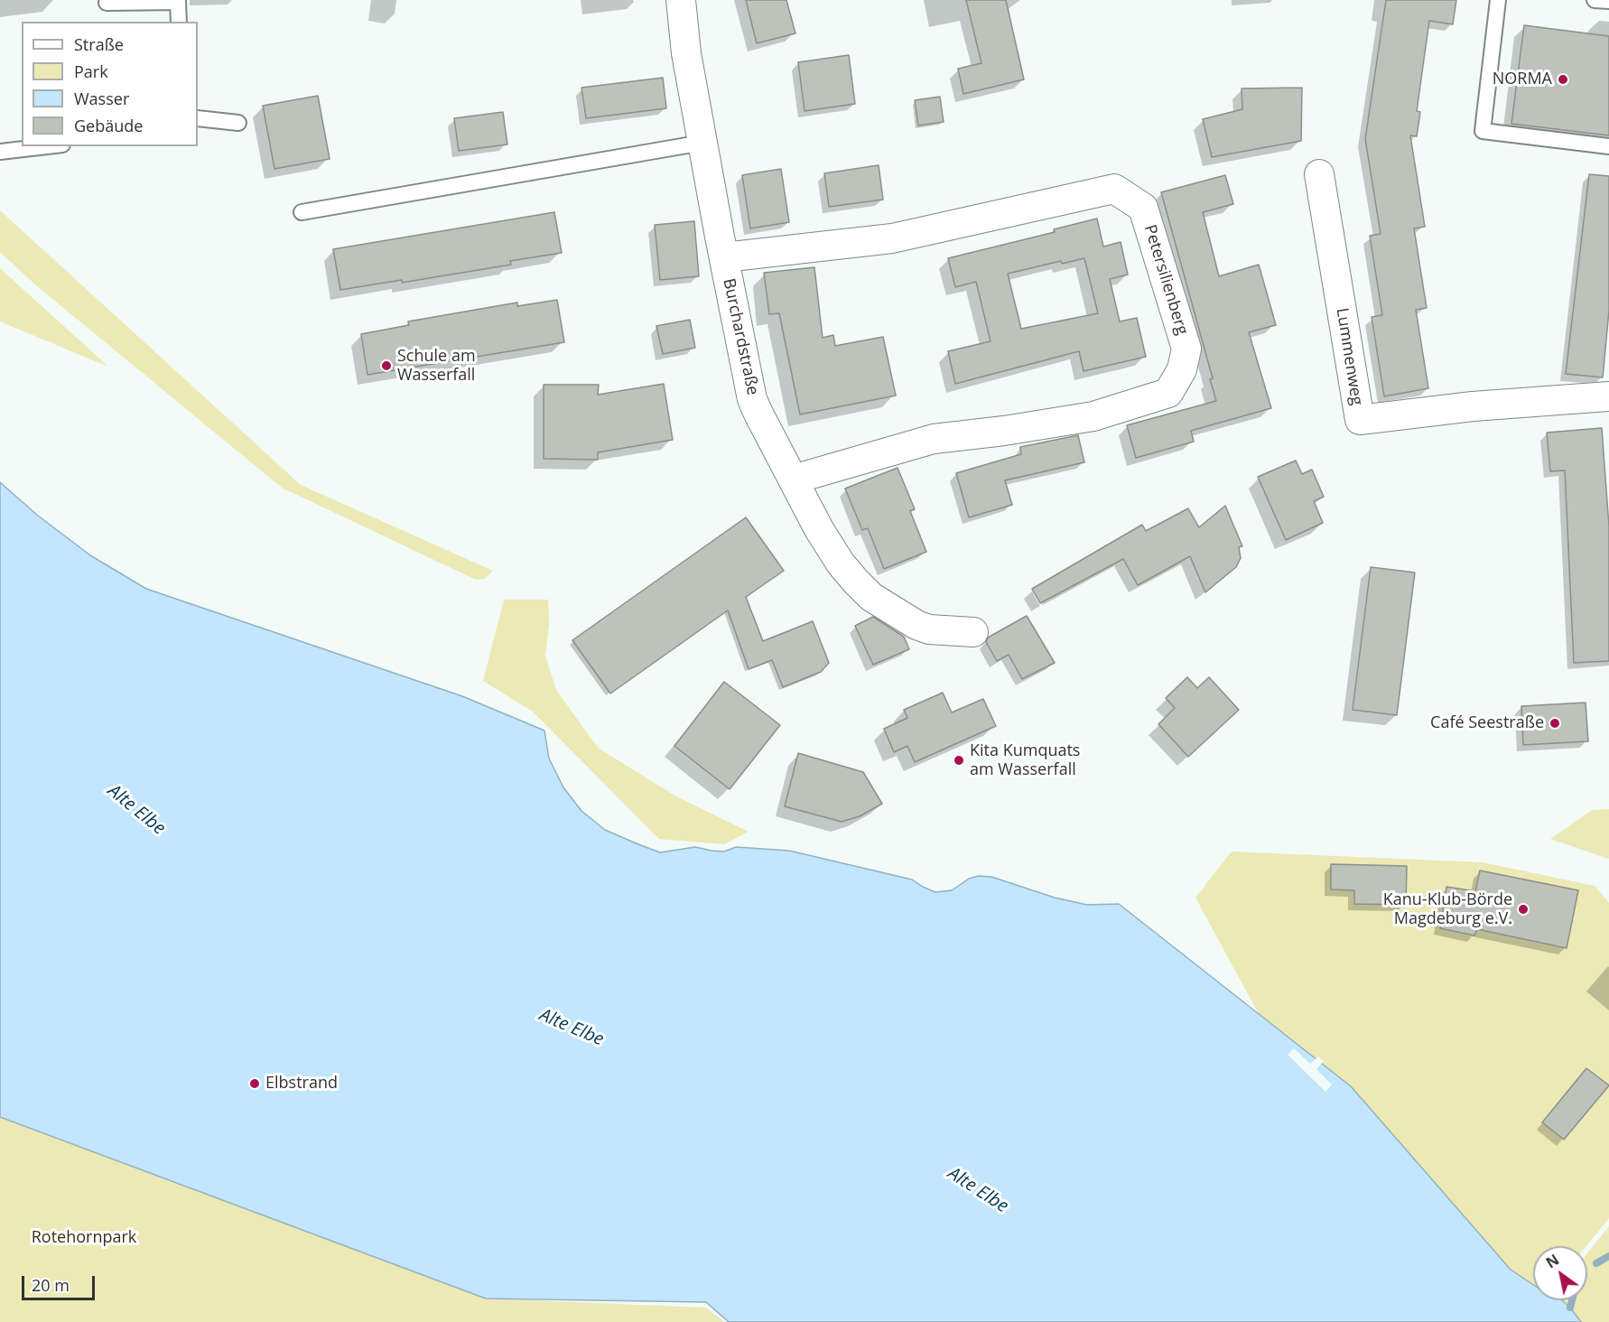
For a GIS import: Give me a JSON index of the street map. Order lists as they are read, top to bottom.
{
  "streets": {
    "street": ["Petersilienberg", "Burchardstraße", "Lummenweg"]
  },
  "crossings": [
    ["Petersilienberg", "Burchardstraße"]
  ],
  "water": ["Alte Elbe"],
  "parks": ["Rotehornpark"],
  "places": [
    "NORMA",
    "Schule am Wasserfall",
    "Café Seestraße",
    "Kita Kumquats am Wasserfall",
    "Kanu-Klub-Börde Magdeburg e.V.",
    "Elbstrand"
  ],
  "legend": [
    "Straße",
    "Park",
    "Wasser",
    "Gebäude"
  ],
  "scale_bar": "20 m",
  "north": "top left"
}
